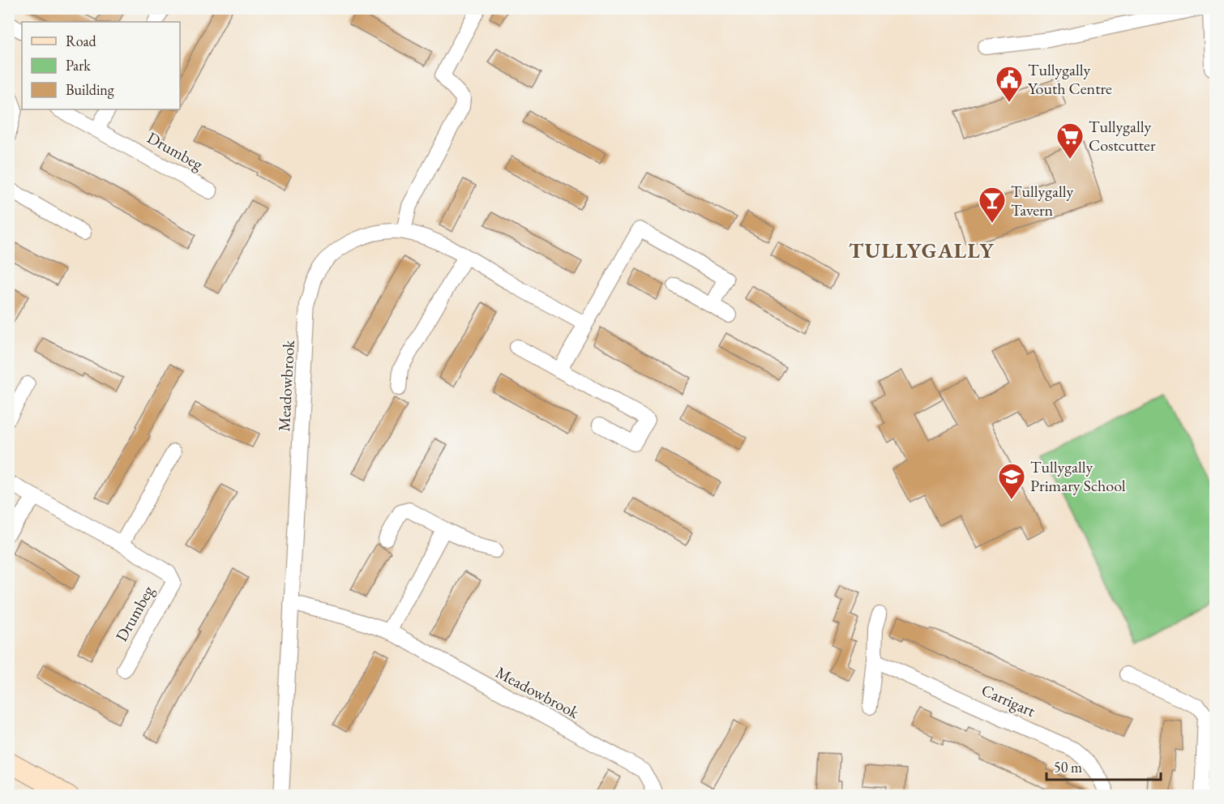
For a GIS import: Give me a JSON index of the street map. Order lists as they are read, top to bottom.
{
  "streets": {
    "street": ["Drumbeg", "Meadowbrook", "Carrigart"]
  },
  "districts": ["TULLYGALLY"],
  "places": {
    "public building": ["Tullygally Youth Centre"],
    "supermarket": ["Tullygally Costcutter"],
    "bar": ["Tullygally Tavern"],
    "school or university": ["Tullygally Primary School"]
  },
  "legend": ["Road", "Park", "Building"],
  "scale_bar": "50 m"
}
